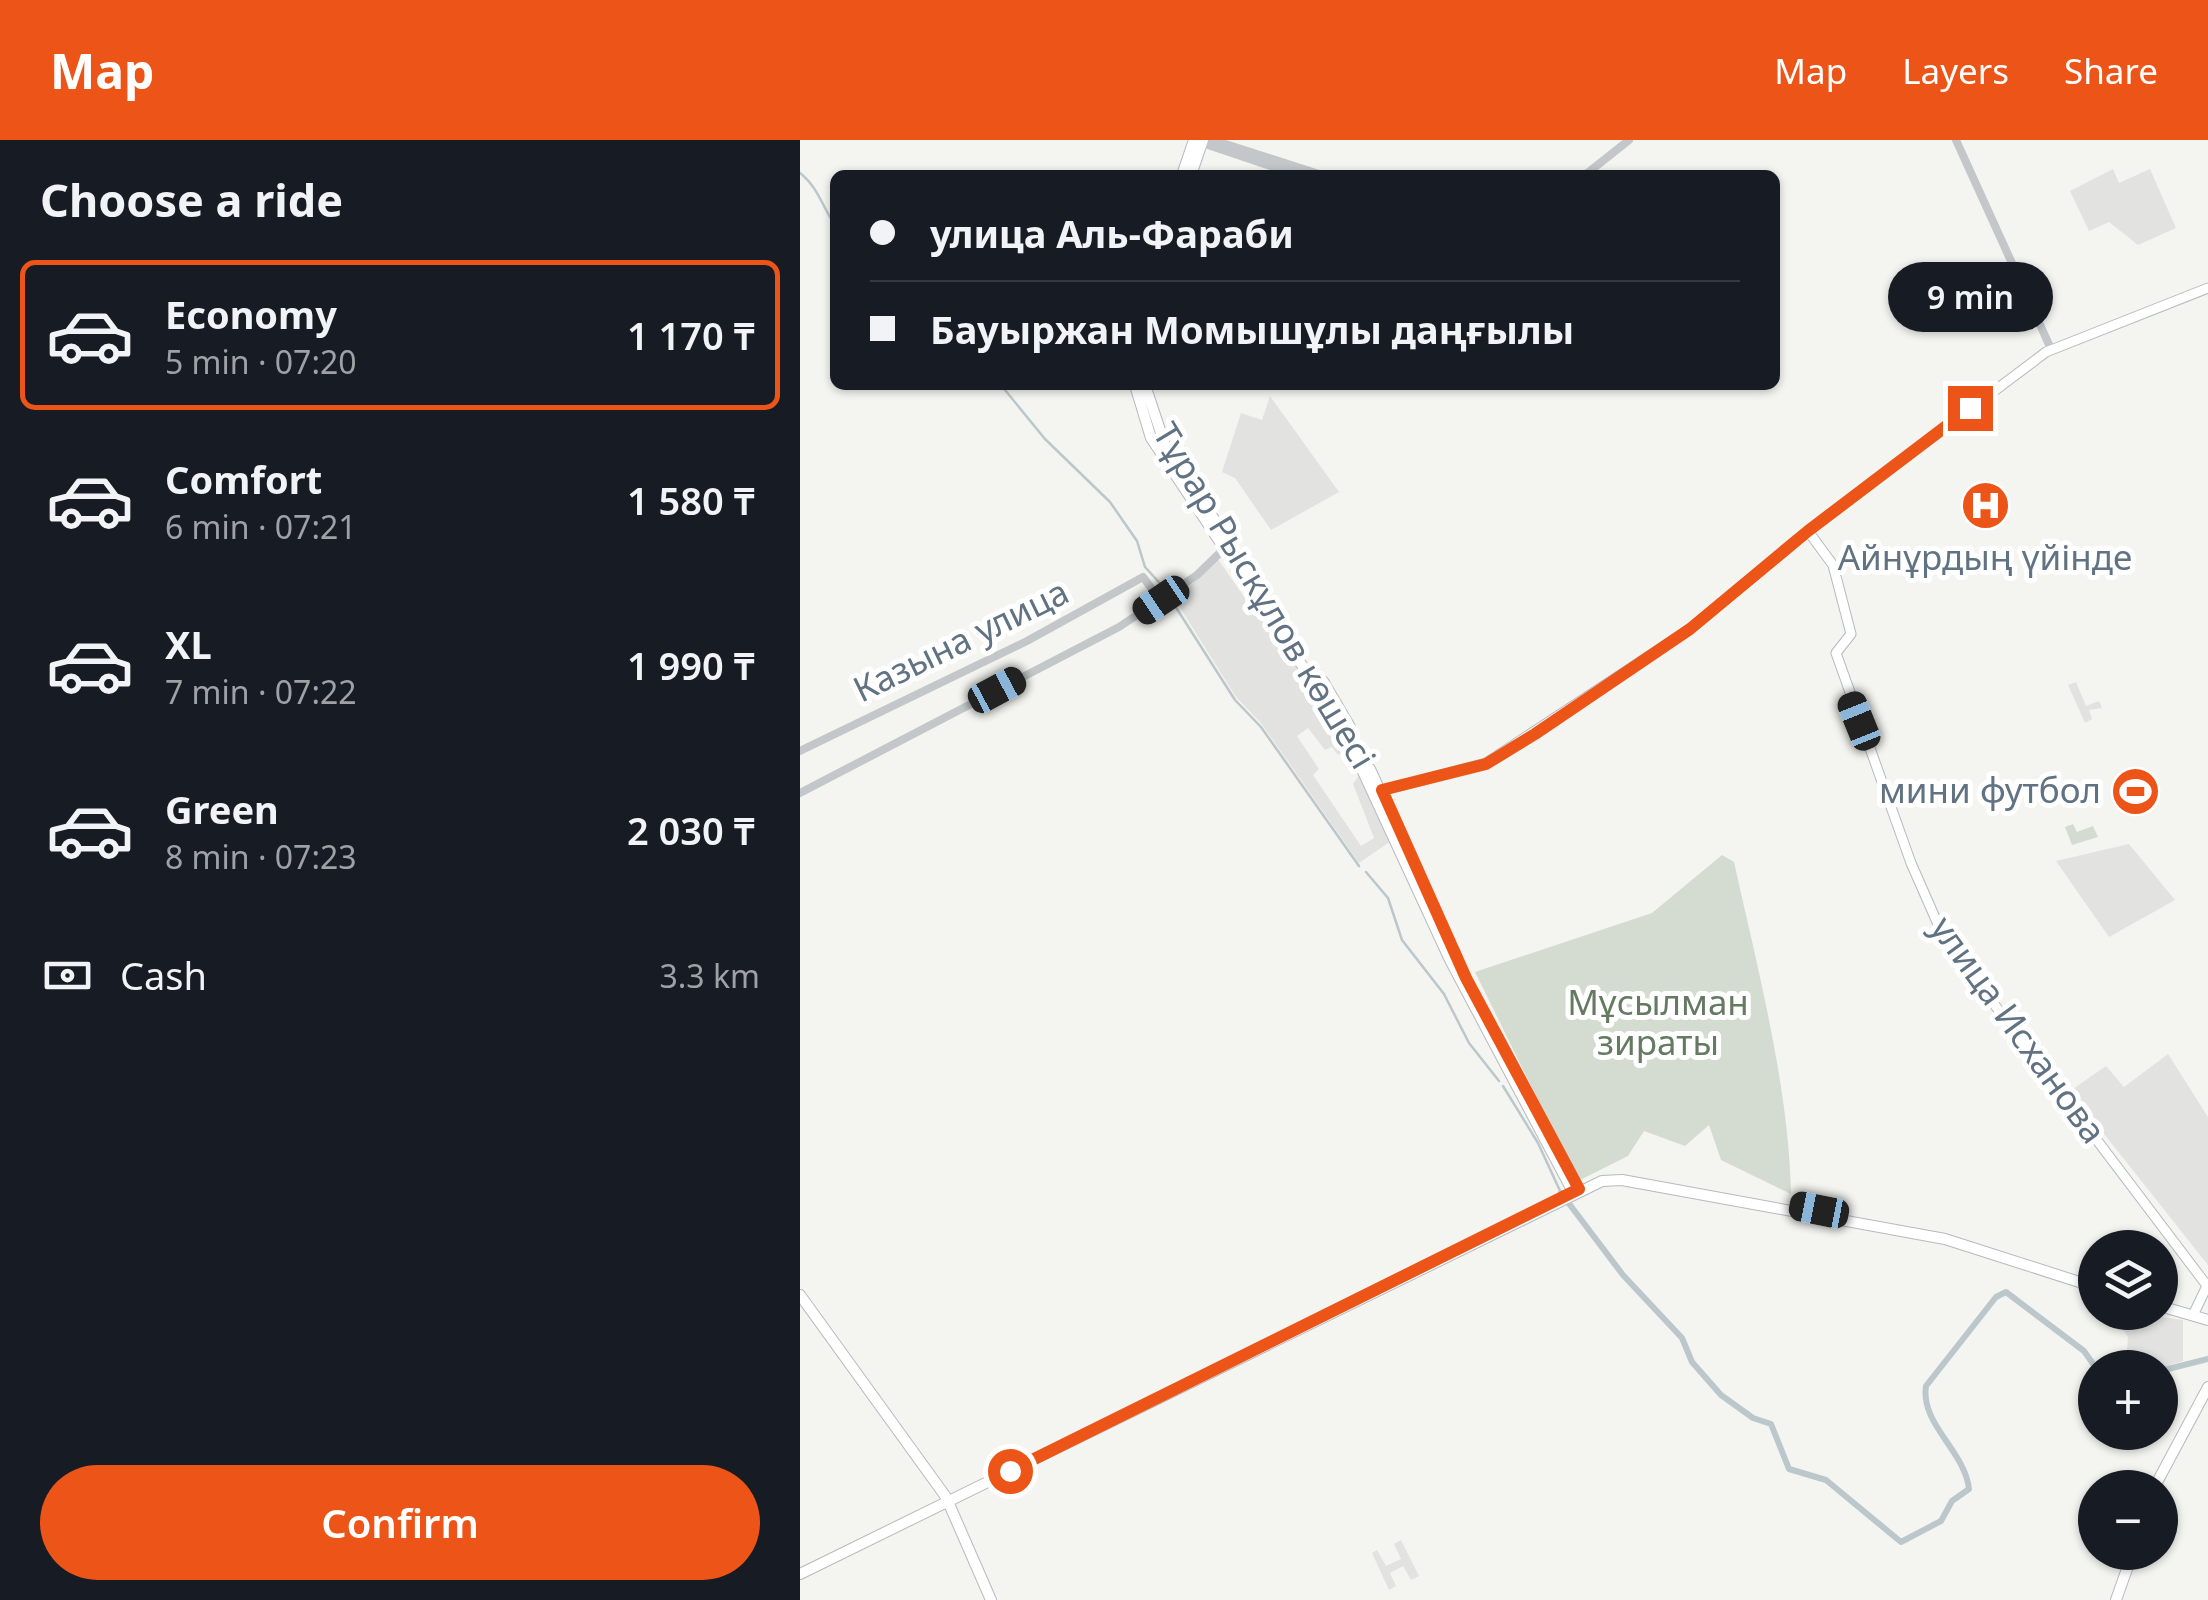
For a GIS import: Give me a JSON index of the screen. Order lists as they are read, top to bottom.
{
  "streets": {
    "main road": ["Тұрар Рыскұлов көшесі", "улица Исханова"],
    "street": ["Казына улица"]
  },
  "parks": ["Мұсылман зираты"],
  "places": {
    "hospital": ["Айнұрдың үйінде"],
    "sports": ["мини футбол"]
  },
  "page": {
    "header": "Map",
    "nav": ["Map", "Layers", "Share"],
    "heading": "Choose a ride",
    "banner": ["улица Аль-Фараби", "Бауыржан Момышұлы даңғылы"],
    "list": [
      {
        "name": "Economy",
        "note": "5 min · 07:20",
        "value": "1 170 ₸"
      },
      {
        "name": "Comfort",
        "note": "6 min · 07:21",
        "value": "1 580 ₸"
      },
      {
        "name": "XL",
        "note": "7 min · 07:22",
        "value": "1 990 ₸"
      },
      {
        "name": "Green",
        "note": "8 min · 07:23",
        "value": "2 030 ₸"
      }
    ],
    "bubble": "9 min",
    "pay": ["Cash", "3.3 km"],
    "map_buttons": ["+", "−"],
    "buttons": "Confirm"
  }
}
